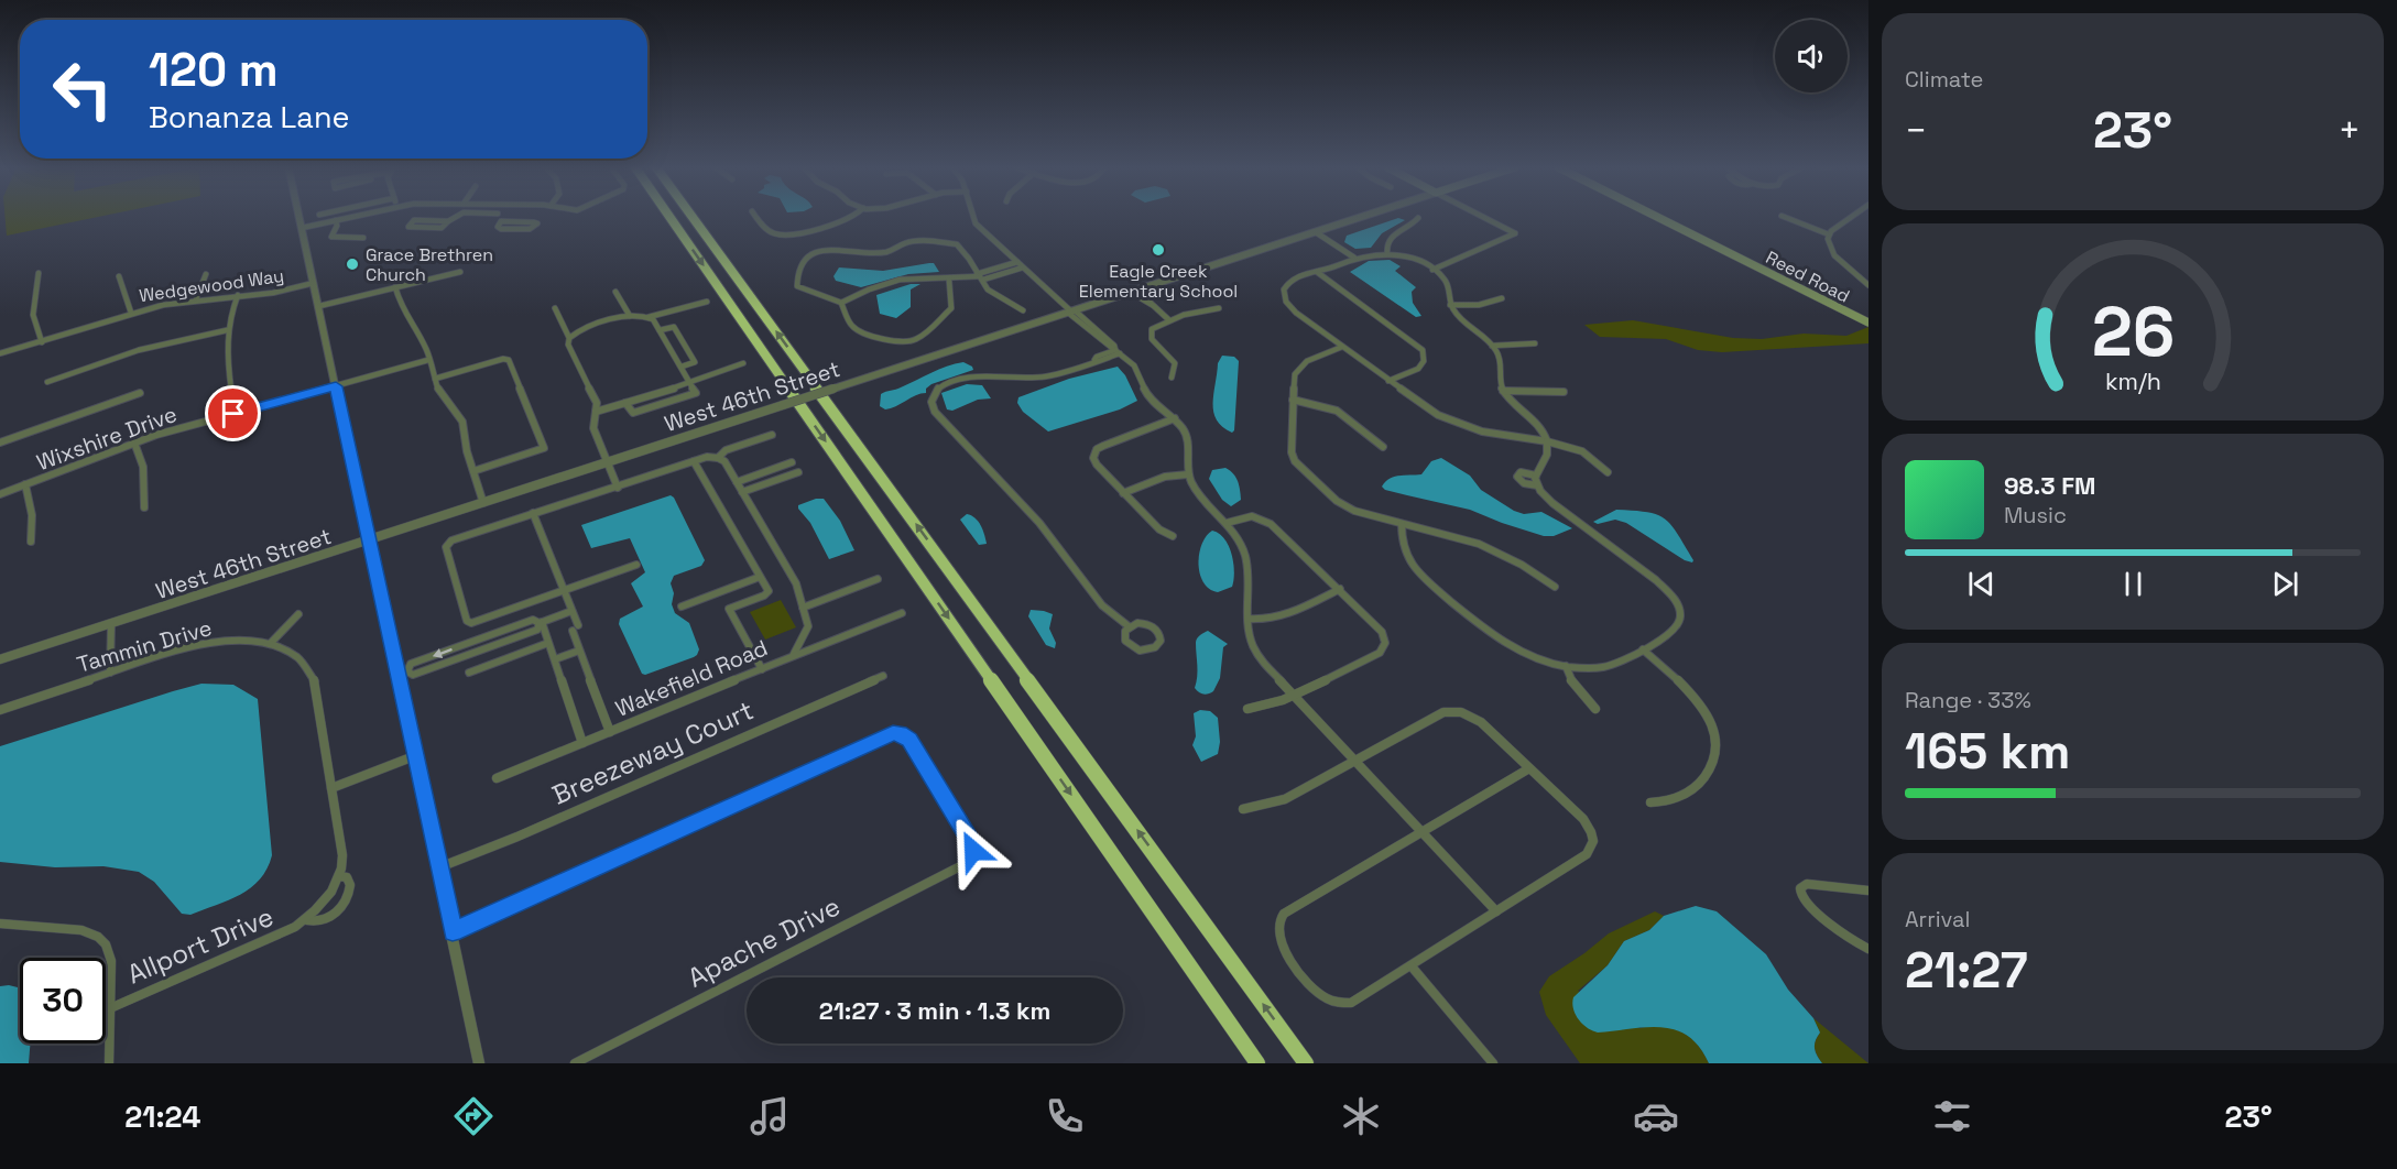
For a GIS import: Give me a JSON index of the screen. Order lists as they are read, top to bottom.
{
  "streets": {
    "main road": ["Reed Road"],
    "street": [
      "Wedgewood Way",
      "West 46th Street",
      "Wixshire Drive",
      "Tammin Drive",
      "Wakefield Road",
      "Breezeway Court",
      "Apache Drive",
      "Allport Drive"
    ]
  },
  "crossings": [
    ["Tammin Drive", "Allport Drive"]
  ],
  "places": ["Eagle Creek Elementary School", "Grace Brethren Church"],
  "page": {
    "tile": [
      "Climate",
      ["Range · 33%", "165 km"],
      ["Arrival", "21:27"]
    ],
    "turn": ["120 m", "Bonanza Lane"],
    "heat": ["−", "23°", "+"],
    "song": ["98.3 FM", "Music"],
    "limit": "30",
    "trip": "21:27 · 3 min · 1.3 km",
    "tabs": ["21:24", "23°"],
    "gauge": ["26", "km/h"]
  }
}
